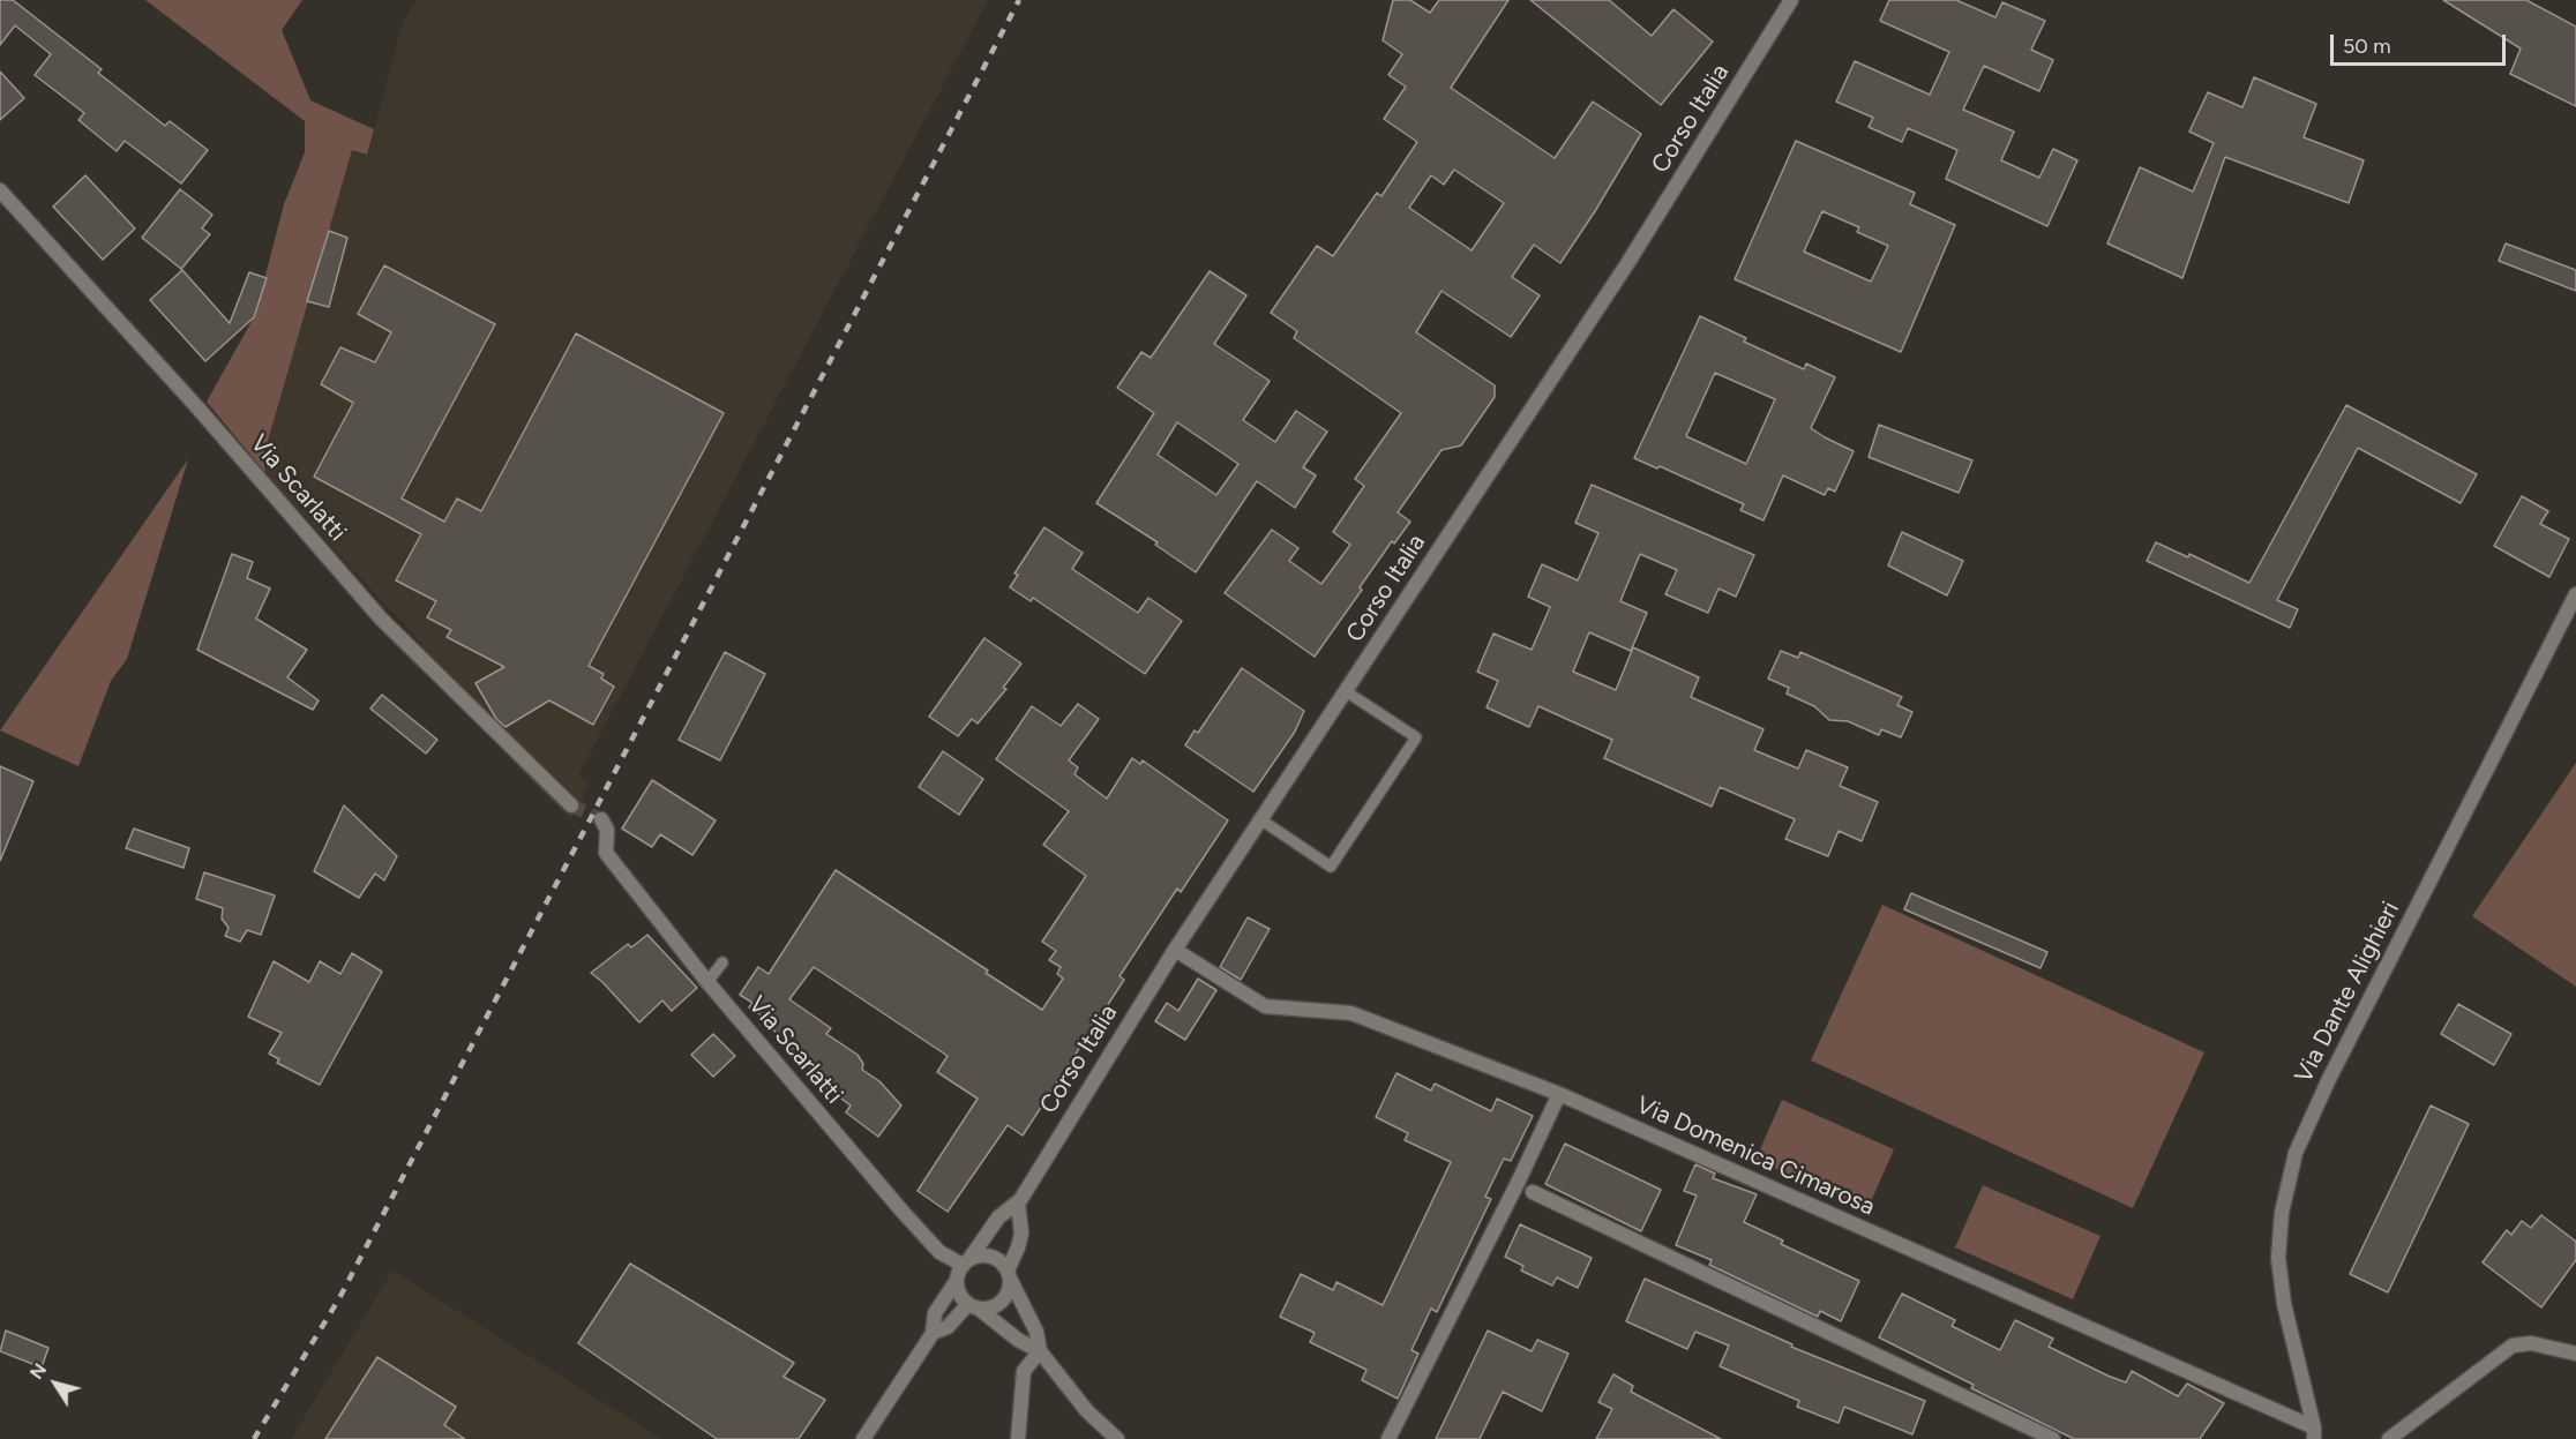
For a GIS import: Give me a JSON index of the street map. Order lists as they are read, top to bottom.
{
  "streets": {
    "street": [
      "Corso Italia",
      "Via Scarlatti",
      "Via Dante Alighieri",
      "Via Domenica Cimarosa"
    ]
  },
  "crossings": [
    ["Corso Italia", "Via Scarlatti"],
    ["Corso Italia", "Via Domenica Cimarosa"],
    ["Via Dante Alighieri", "Via Domenica Cimarosa"]
  ],
  "scale_bar": "50 m",
  "north": "top left"
}
